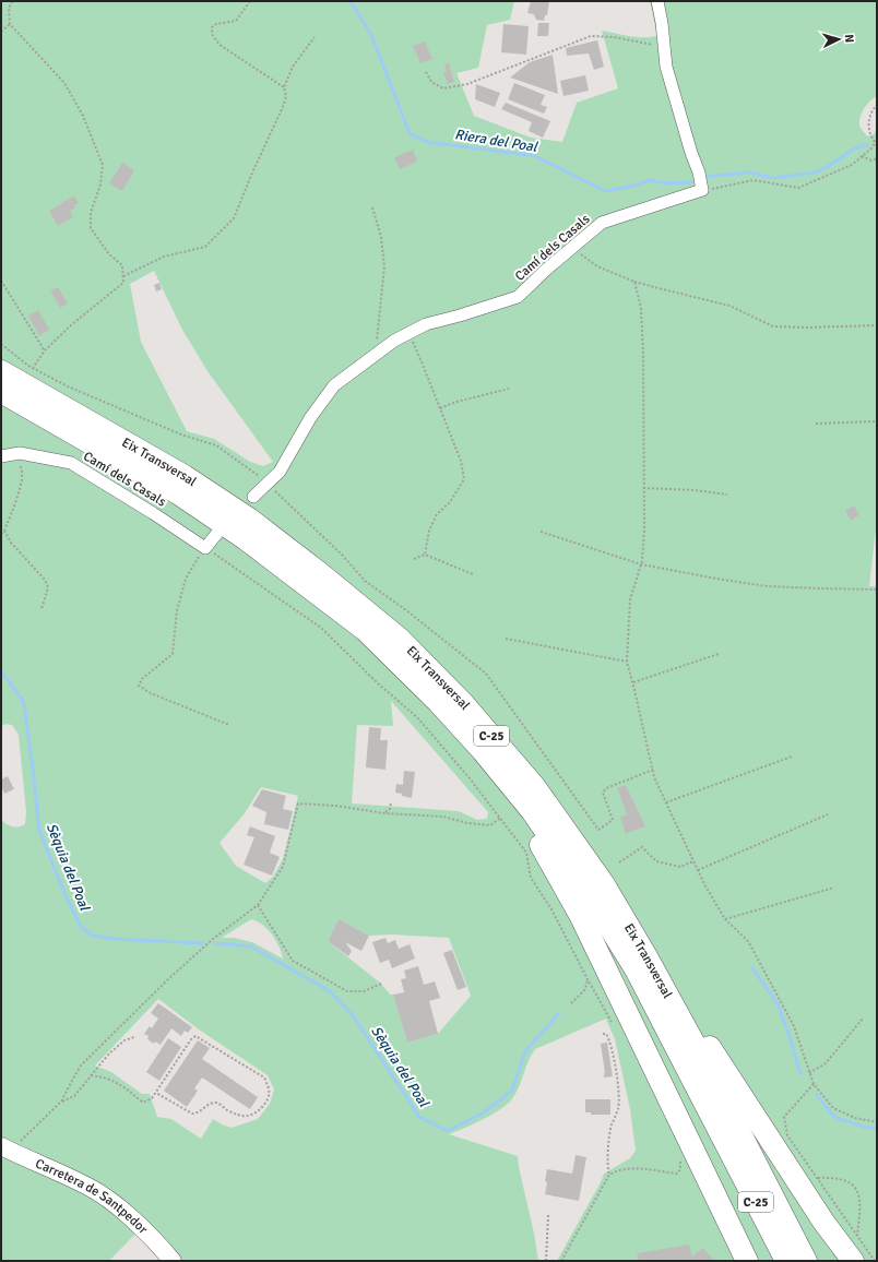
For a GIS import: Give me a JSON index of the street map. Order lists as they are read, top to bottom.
{
  "streets": {
    "highway": ["Eix Transversal", "C-25"],
    "street": ["Camí dels Casals", "Carretera de Santpedor"]
  },
  "water": ["Riera del Poal", "Sèquia del Poal"],
  "north": "right"
}
